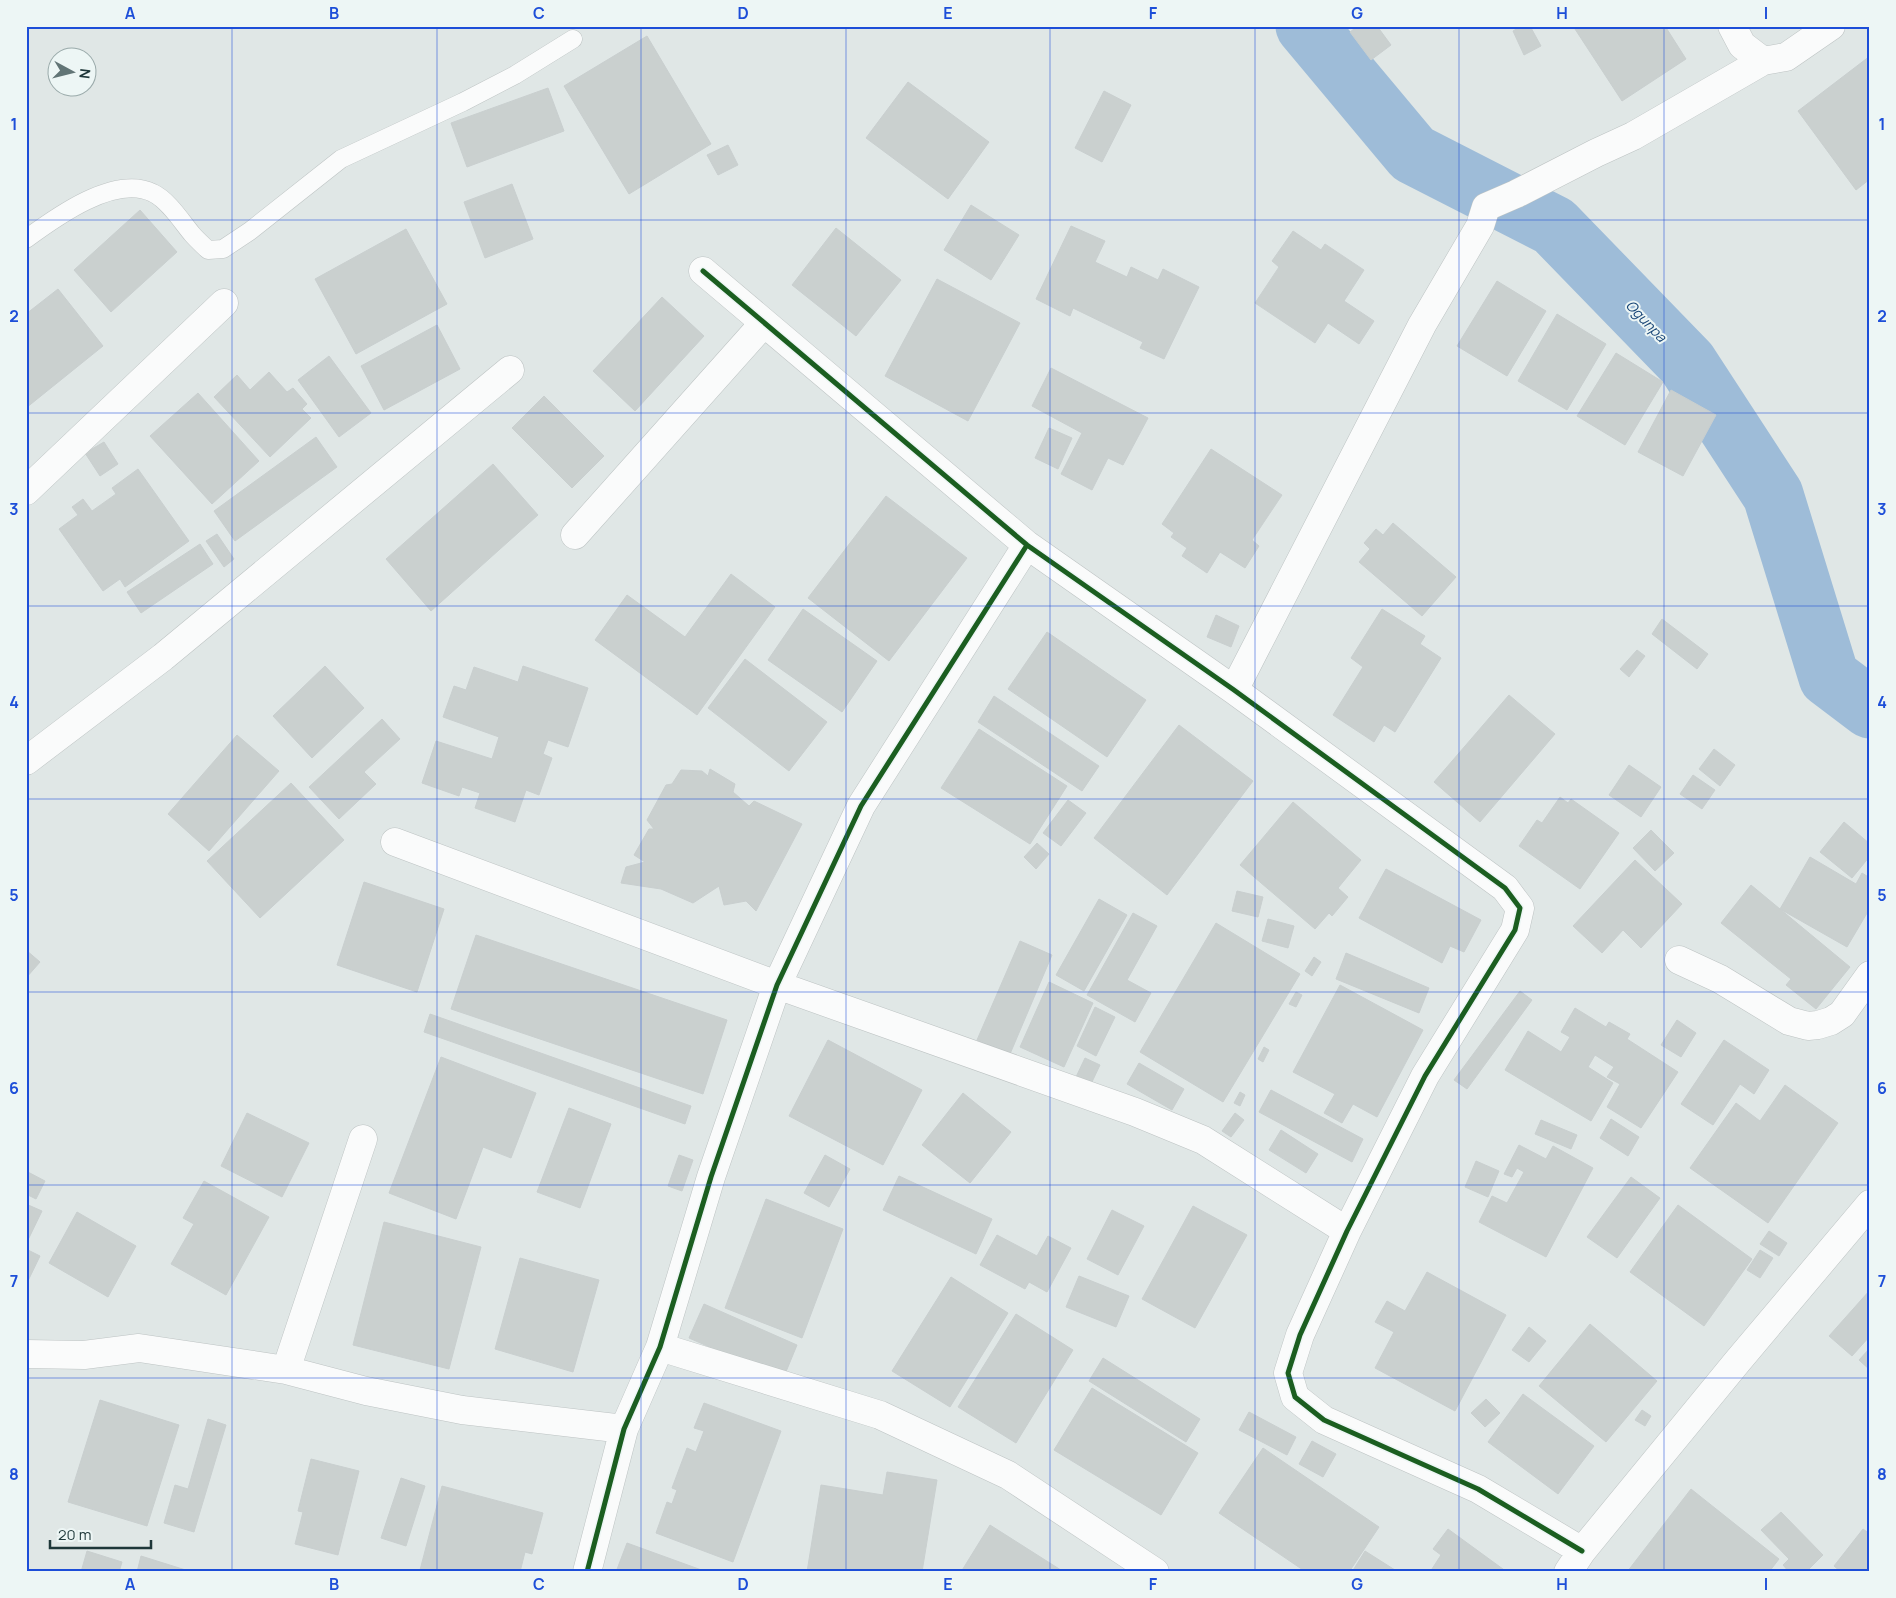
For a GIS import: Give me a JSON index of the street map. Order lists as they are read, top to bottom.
{
  "water": ["Ogunpa"],
  "scale_bar": "20 m",
  "north": "right",
  "grid": {
    "columns": [
      "A",
      "B",
      "C",
      "D",
      "E",
      "F",
      "G",
      "H",
      "I"
    ],
    "rows": [
      "1",
      "2",
      "3",
      "4",
      "5",
      "6",
      "7",
      "8"
    ]
  }
}
